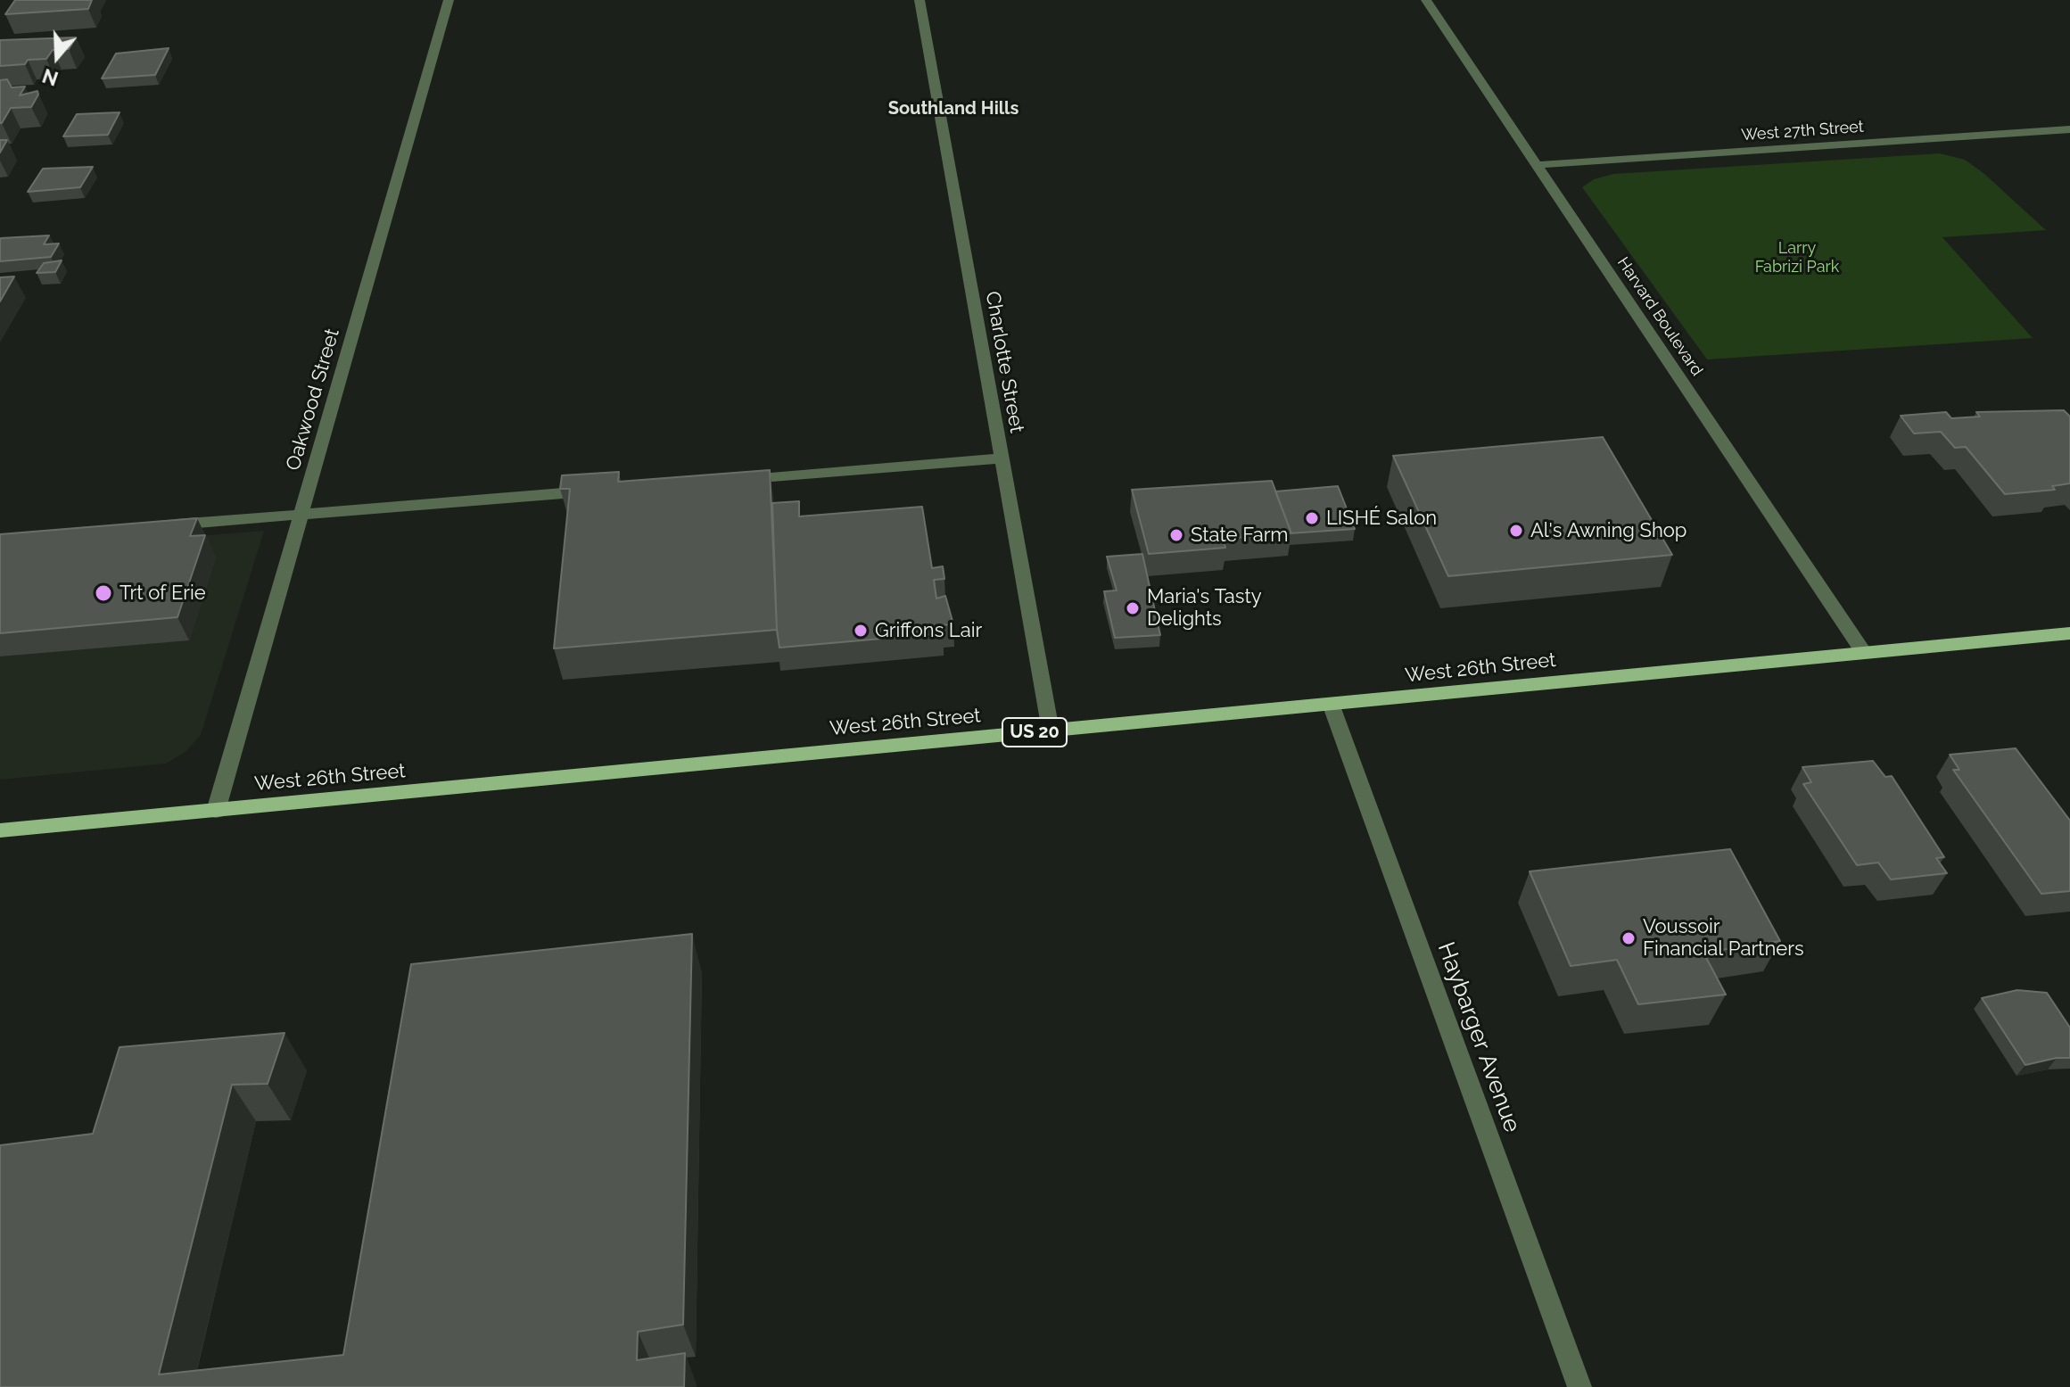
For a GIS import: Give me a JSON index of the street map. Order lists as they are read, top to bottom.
{
  "streets": {
    "main road": ["West 26th Street", "US 20"],
    "street": [
      "West 27th Street",
      "Harvard Boulevard",
      "Charlotte Street",
      "Oakwood Street",
      "Haybarger Avenue"
    ]
  },
  "crossings": [
    ["West 27th Street", "Harvard Boulevard"],
    ["Harvard Boulevard", "West 26th Street"],
    ["Charlotte Street", "West 26th Street"],
    ["Oakwood Street", "West 26th Street"],
    ["West 26th Street", "Haybarger Avenue"]
  ],
  "districts": ["Southland Hills"],
  "parks": ["Larry Fabrizi Park"],
  "places": [
    "LISHÉ Salon",
    "Al's Awning Shop",
    "State Farm",
    "Trt of Erie",
    "Maria's Tasty Delights",
    "Griffons Lair",
    "Voussoir Financial Partners"
  ],
  "north": "bottom"
}
